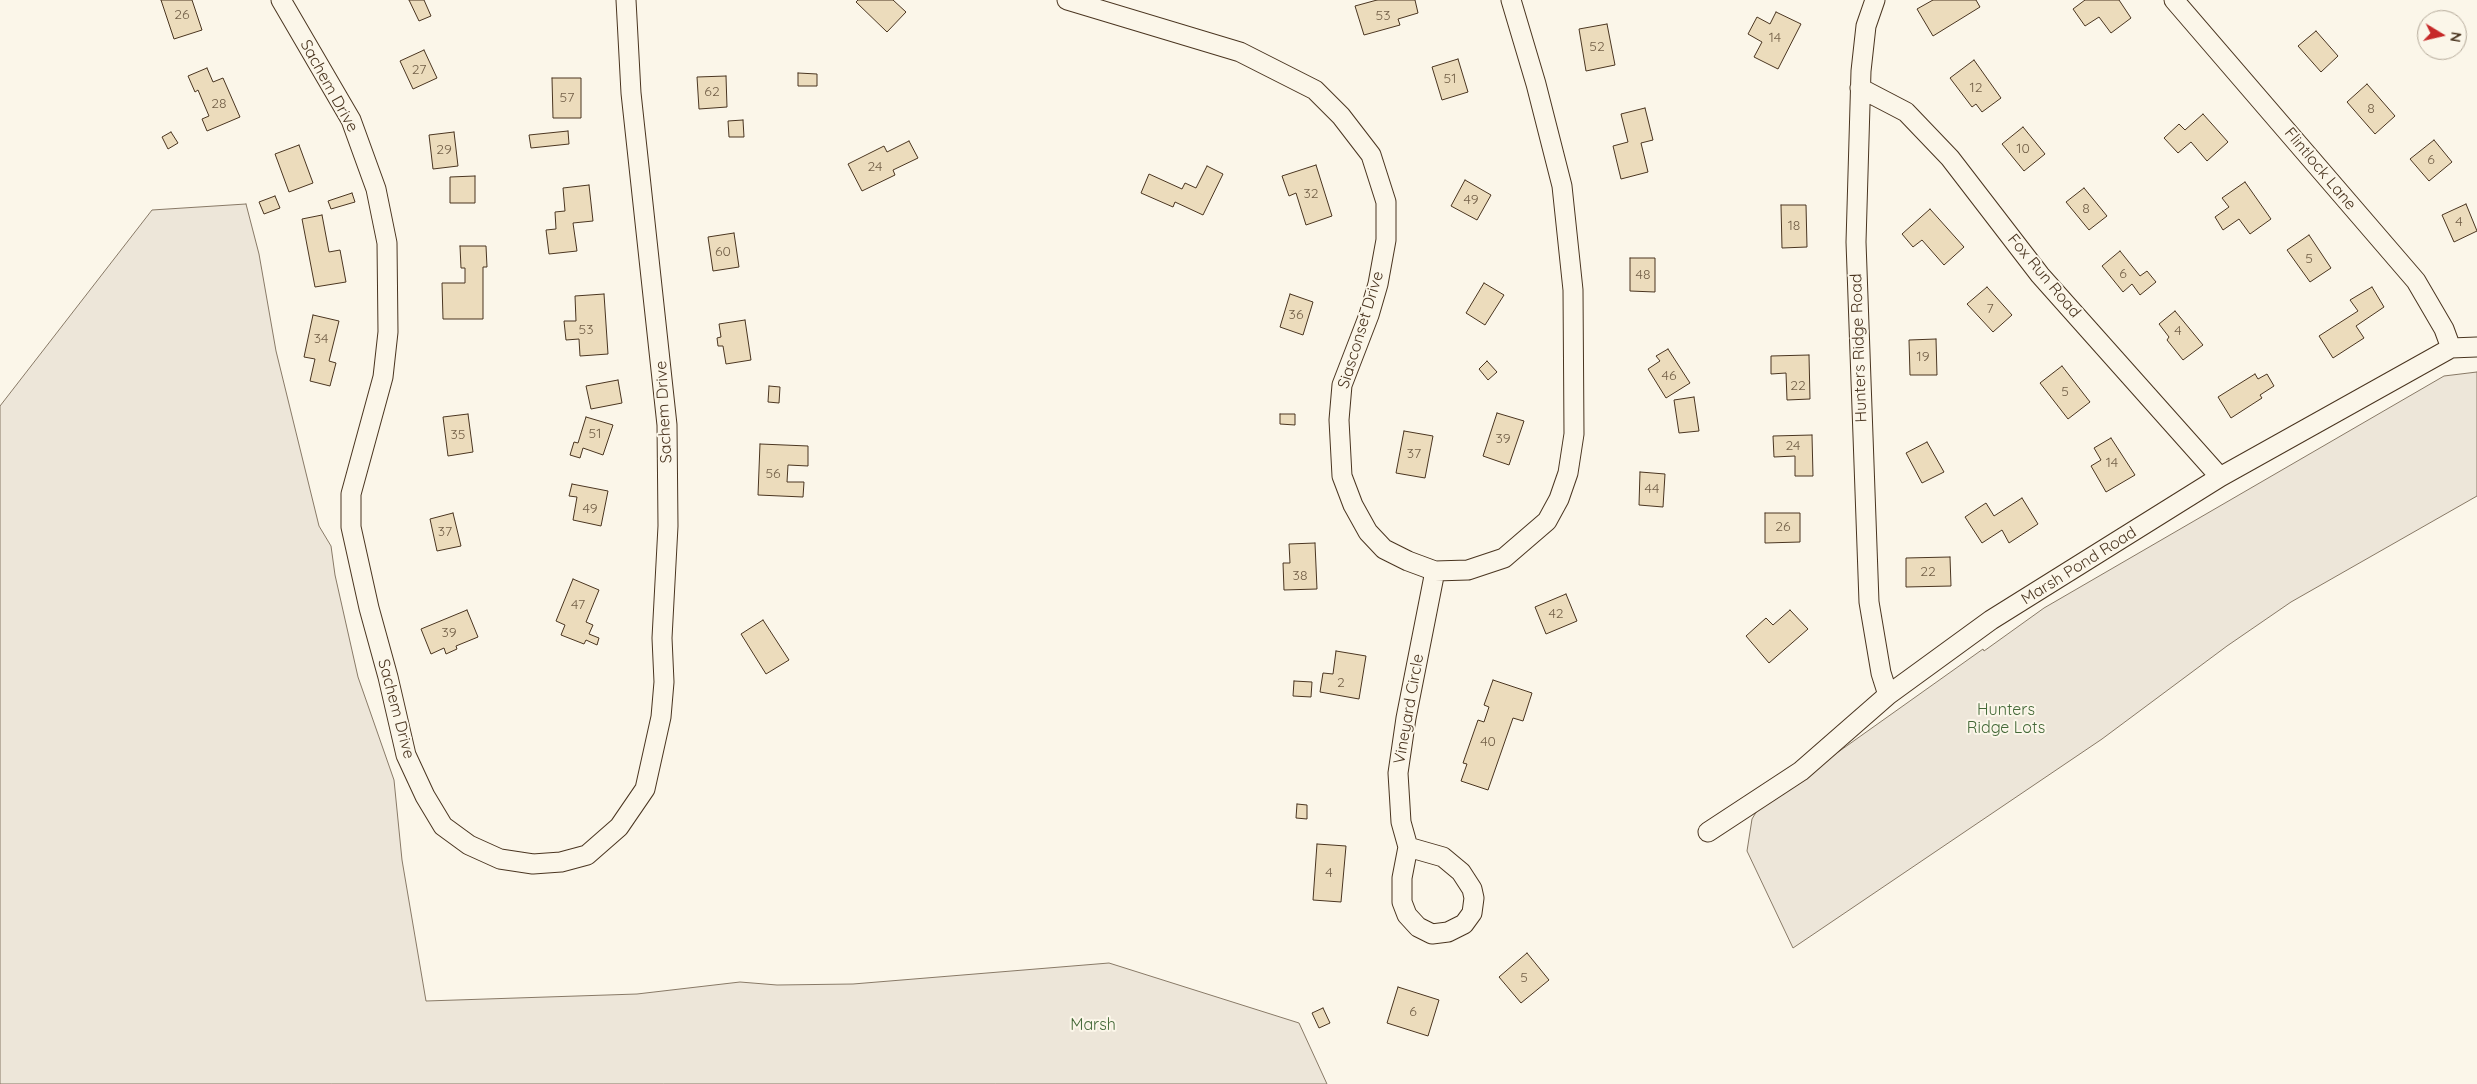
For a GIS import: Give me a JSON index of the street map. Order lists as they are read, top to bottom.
{
  "streets": {
    "street": [
      "Sachem Drive",
      "Flintlock Lane",
      "Fox Run Road",
      "Siasconset Drive",
      "Hunters Ridge Road",
      "Marsh Pond Road",
      "Vineyard Circle"
    ]
  },
  "crossings": [
    ["Flintlock Lane", "Marsh Pond Road"],
    ["Fox Run Road", "Hunters Ridge Road"],
    ["Fox Run Road", "Marsh Pond Road"],
    ["Siasconset Drive", "Vineyard Circle"],
    ["Hunters Ridge Road", "Marsh Pond Road"]
  ],
  "parks": ["Hunters Ridge Lots", "Marsh"],
  "house_numbers": [
    "26",
    "53",
    "14",
    "52",
    "27",
    "51",
    "12",
    "62",
    "57",
    "28",
    "8",
    "10",
    "29",
    "6",
    "24",
    "32",
    "49",
    "8",
    "4",
    "18",
    "60",
    "5",
    "6",
    "48",
    "7",
    "36",
    "53",
    "4",
    "34",
    "19",
    "46",
    "22",
    "5",
    "51",
    "35",
    "39",
    "24",
    "37",
    "14",
    "56",
    "44",
    "49",
    "26",
    "37",
    "22",
    "38",
    "47",
    "42",
    "39",
    "2",
    "40",
    "4",
    "5",
    "6"
  ],
  "north": "right"
}
